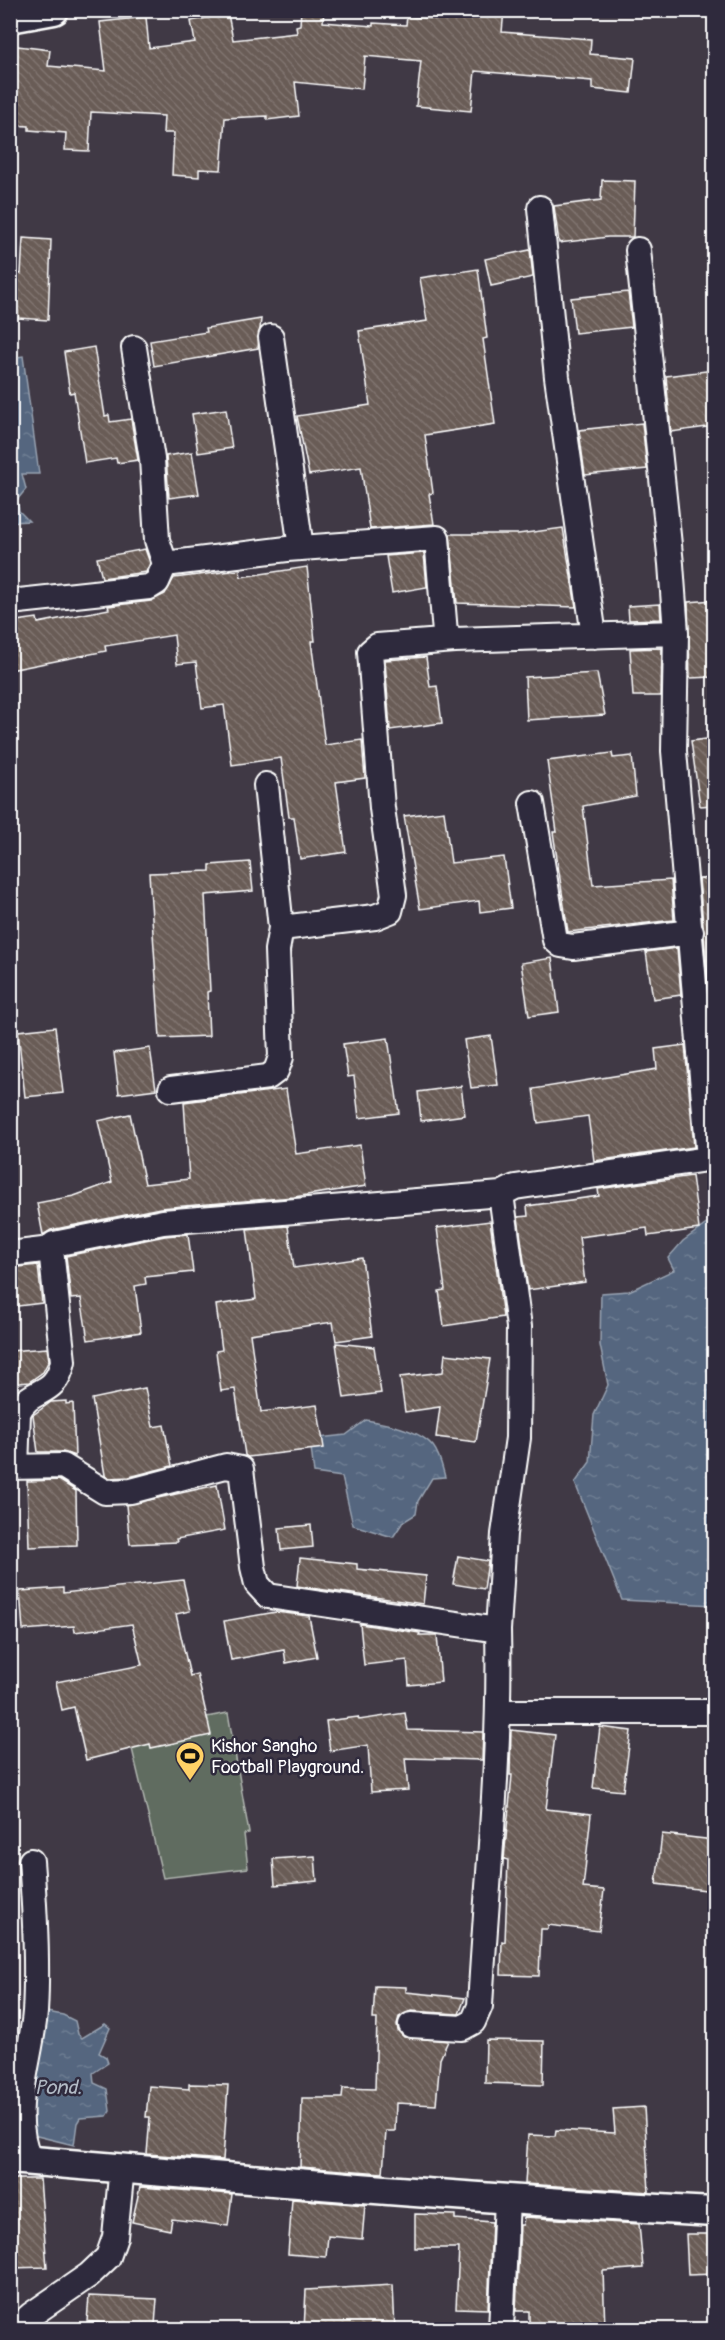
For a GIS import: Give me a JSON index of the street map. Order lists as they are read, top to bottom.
{
  "water": ["Pond."],
  "places": {
    "sports": ["Kishor Sangho Football Playground."]
  }
}
